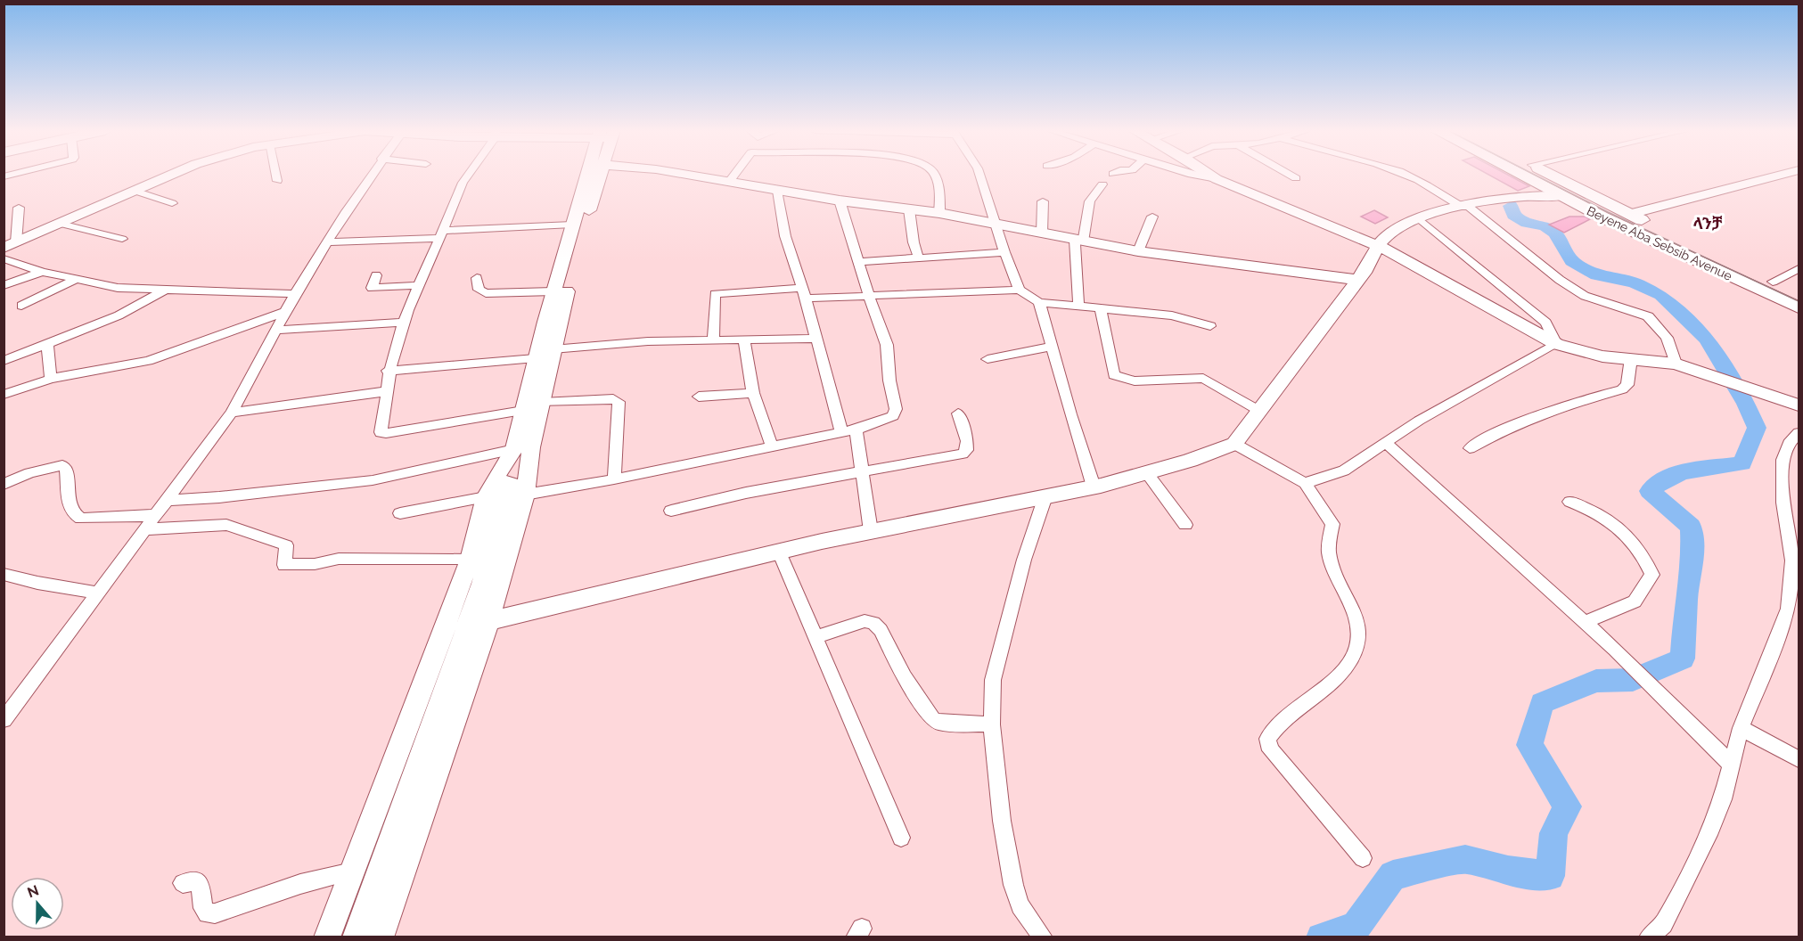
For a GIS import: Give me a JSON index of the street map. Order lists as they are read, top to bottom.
{
  "streets": {
    "main road": ["Beyene Aba Sebsib Avenue"]
  },
  "districts": ["ላንቻ"],
  "north": "top"
}
